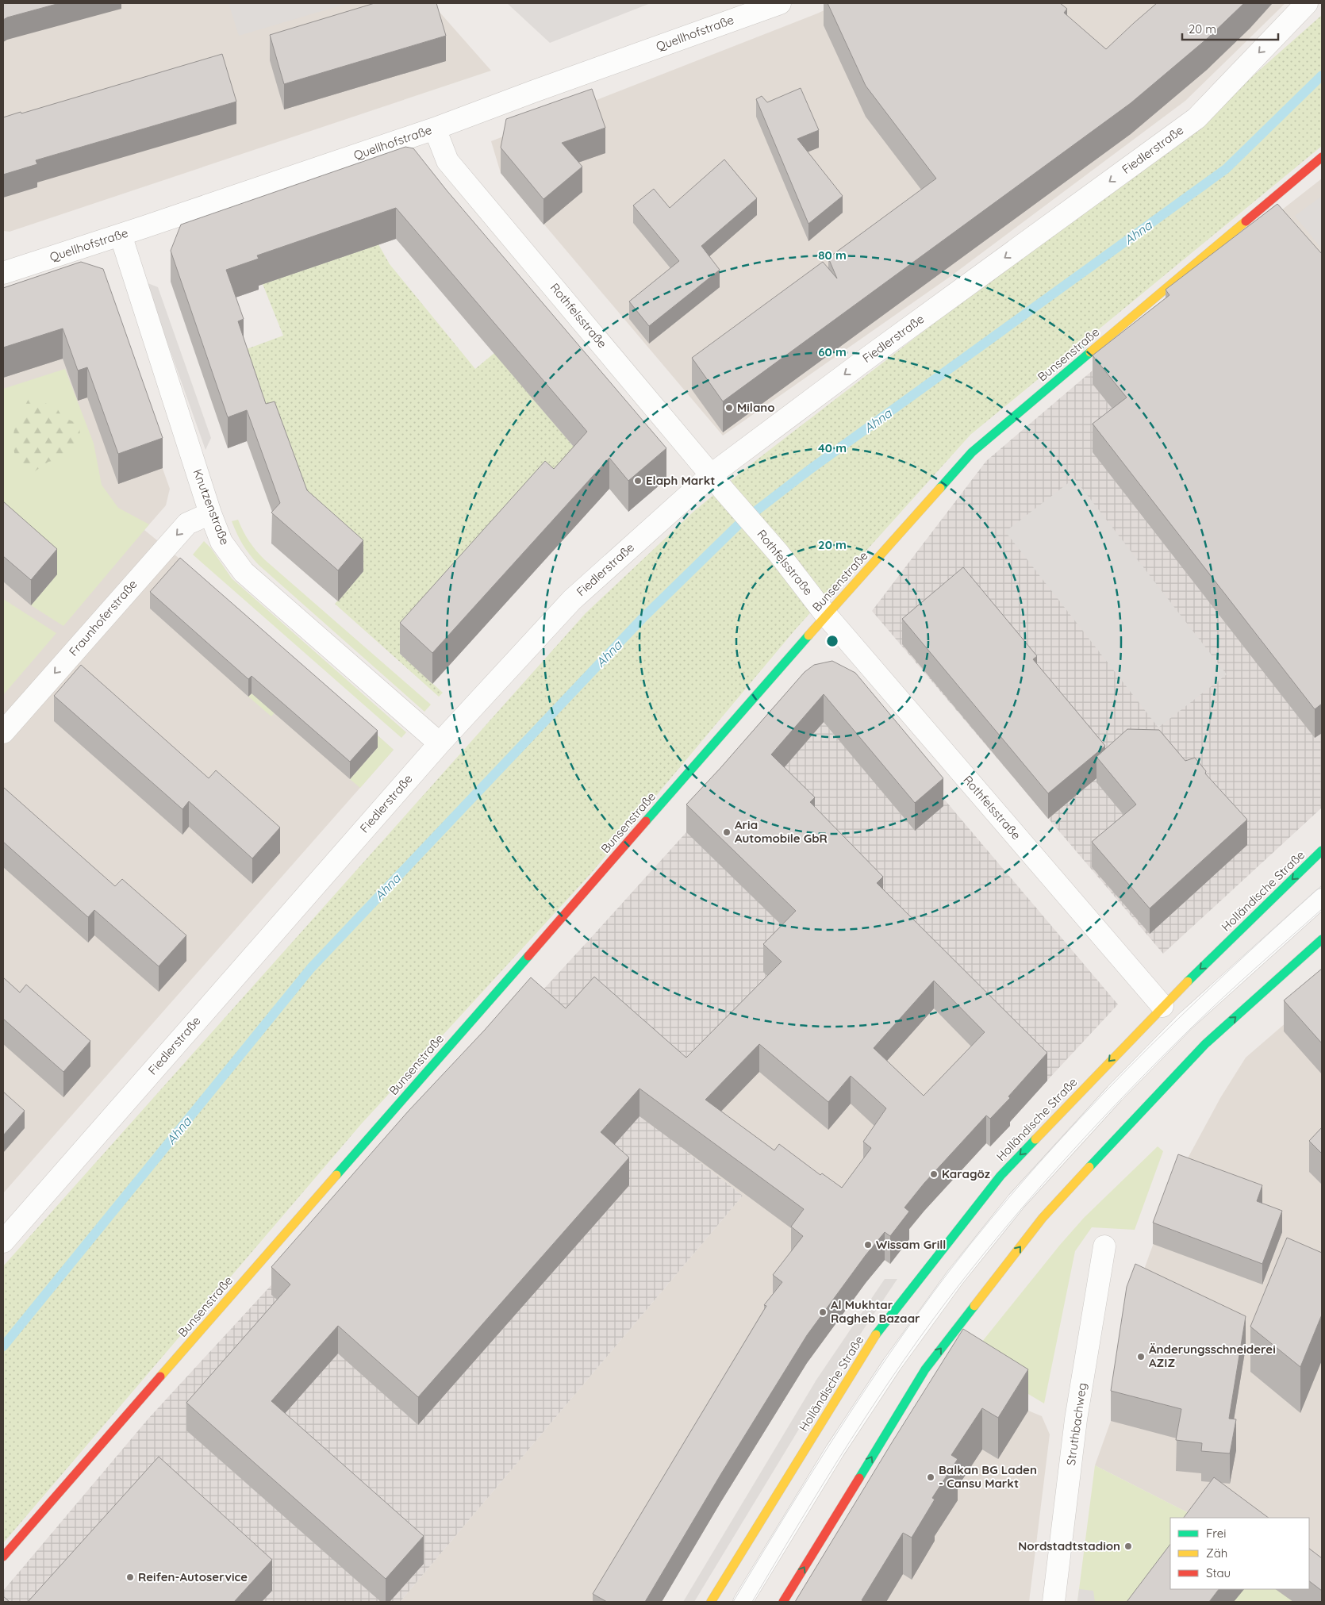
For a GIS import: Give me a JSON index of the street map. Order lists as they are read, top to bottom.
{
  "streets": {
    "street": [
      "Quellhofstraße",
      "Fiedlerstraße",
      "Rothfelsstraße",
      "Bunsenstraße",
      "Knutzenstraße",
      "Fraunhoferstraße",
      "Holländische Straße",
      "Struthbachweg"
    ]
  },
  "crossings": [
    ["Quellhofstraße", "Rothfelsstraße"],
    ["Quellhofstraße", "Knutzenstraße"],
    ["Fiedlerstraße", "Rothfelsstraße"],
    ["Fiedlerstraße", "Knutzenstraße"],
    ["Rothfelsstraße", "Bunsenstraße"],
    ["Rothfelsstraße", "Holländische Straße"],
    ["Knutzenstraße", "Fraunhoferstraße"]
  ],
  "one_way": ["Fiedlerstraße", "Fraunhoferstraße"],
  "water": ["Ahna"],
  "places": [
    "Milano",
    "Elaph Markt",
    "Aria Automobile GbR",
    "Karagöz",
    "Wissam Grill",
    "Al Mukhtar Ragheb Bazaar",
    "Änderungsschneiderei AZIZ",
    "Balkan BG Laden - Cansu Markt",
    "Nordstadtstadion",
    "Reifen-Autoservice"
  ],
  "legend": ["Frei", "Zäh", "Stau"],
  "scale_bar": "20 m",
  "rings": [
    "80 m",
    "60 m",
    "40 m",
    "20 m"
  ]
}
